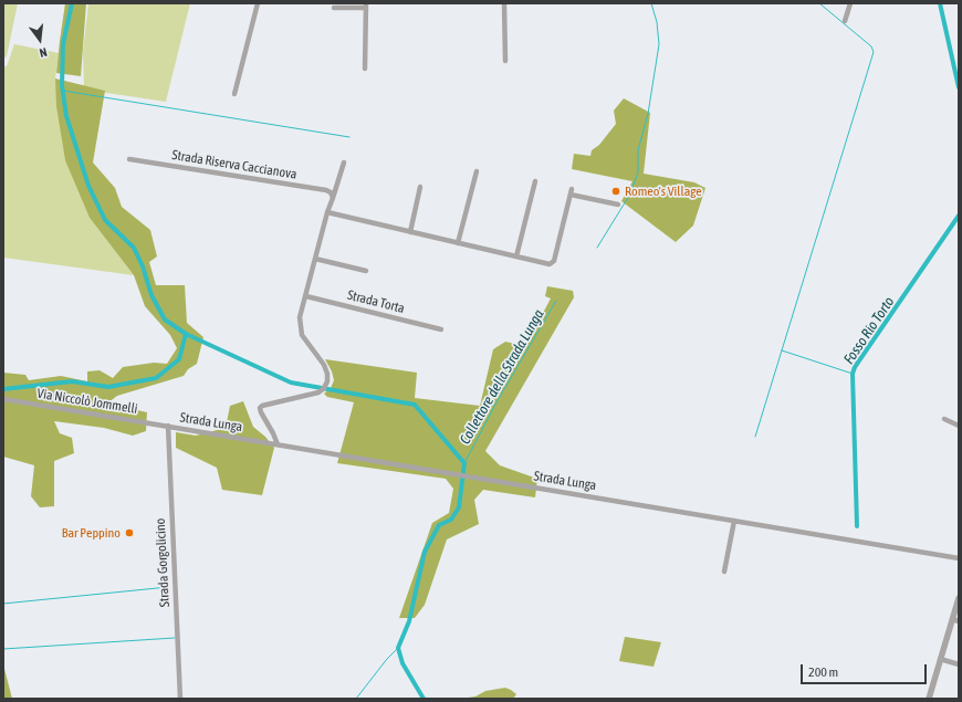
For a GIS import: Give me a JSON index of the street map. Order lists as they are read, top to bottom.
{
  "streets": {
    "street": [
      "Strada Riserva Caccianova",
      "Strada Torta",
      "Via Niccolò Jommelli",
      "Strada Lunga",
      "Strada Gorgolicino"
    ]
  },
  "crossings": [
    ["Via Niccolò Jommelli", "Strada Lunga"],
    ["Via Niccolò Jommelli", "Strada Gorgolicino"],
    ["Strada Lunga", "Strada Gorgolicino"]
  ],
  "water": ["Fosso Rio Torto", "Collettore della Strada Lunga"],
  "places": ["Romeo's Village", "Bar Peppino"],
  "scale_bar": "200 m",
  "north": "bottom"
}
